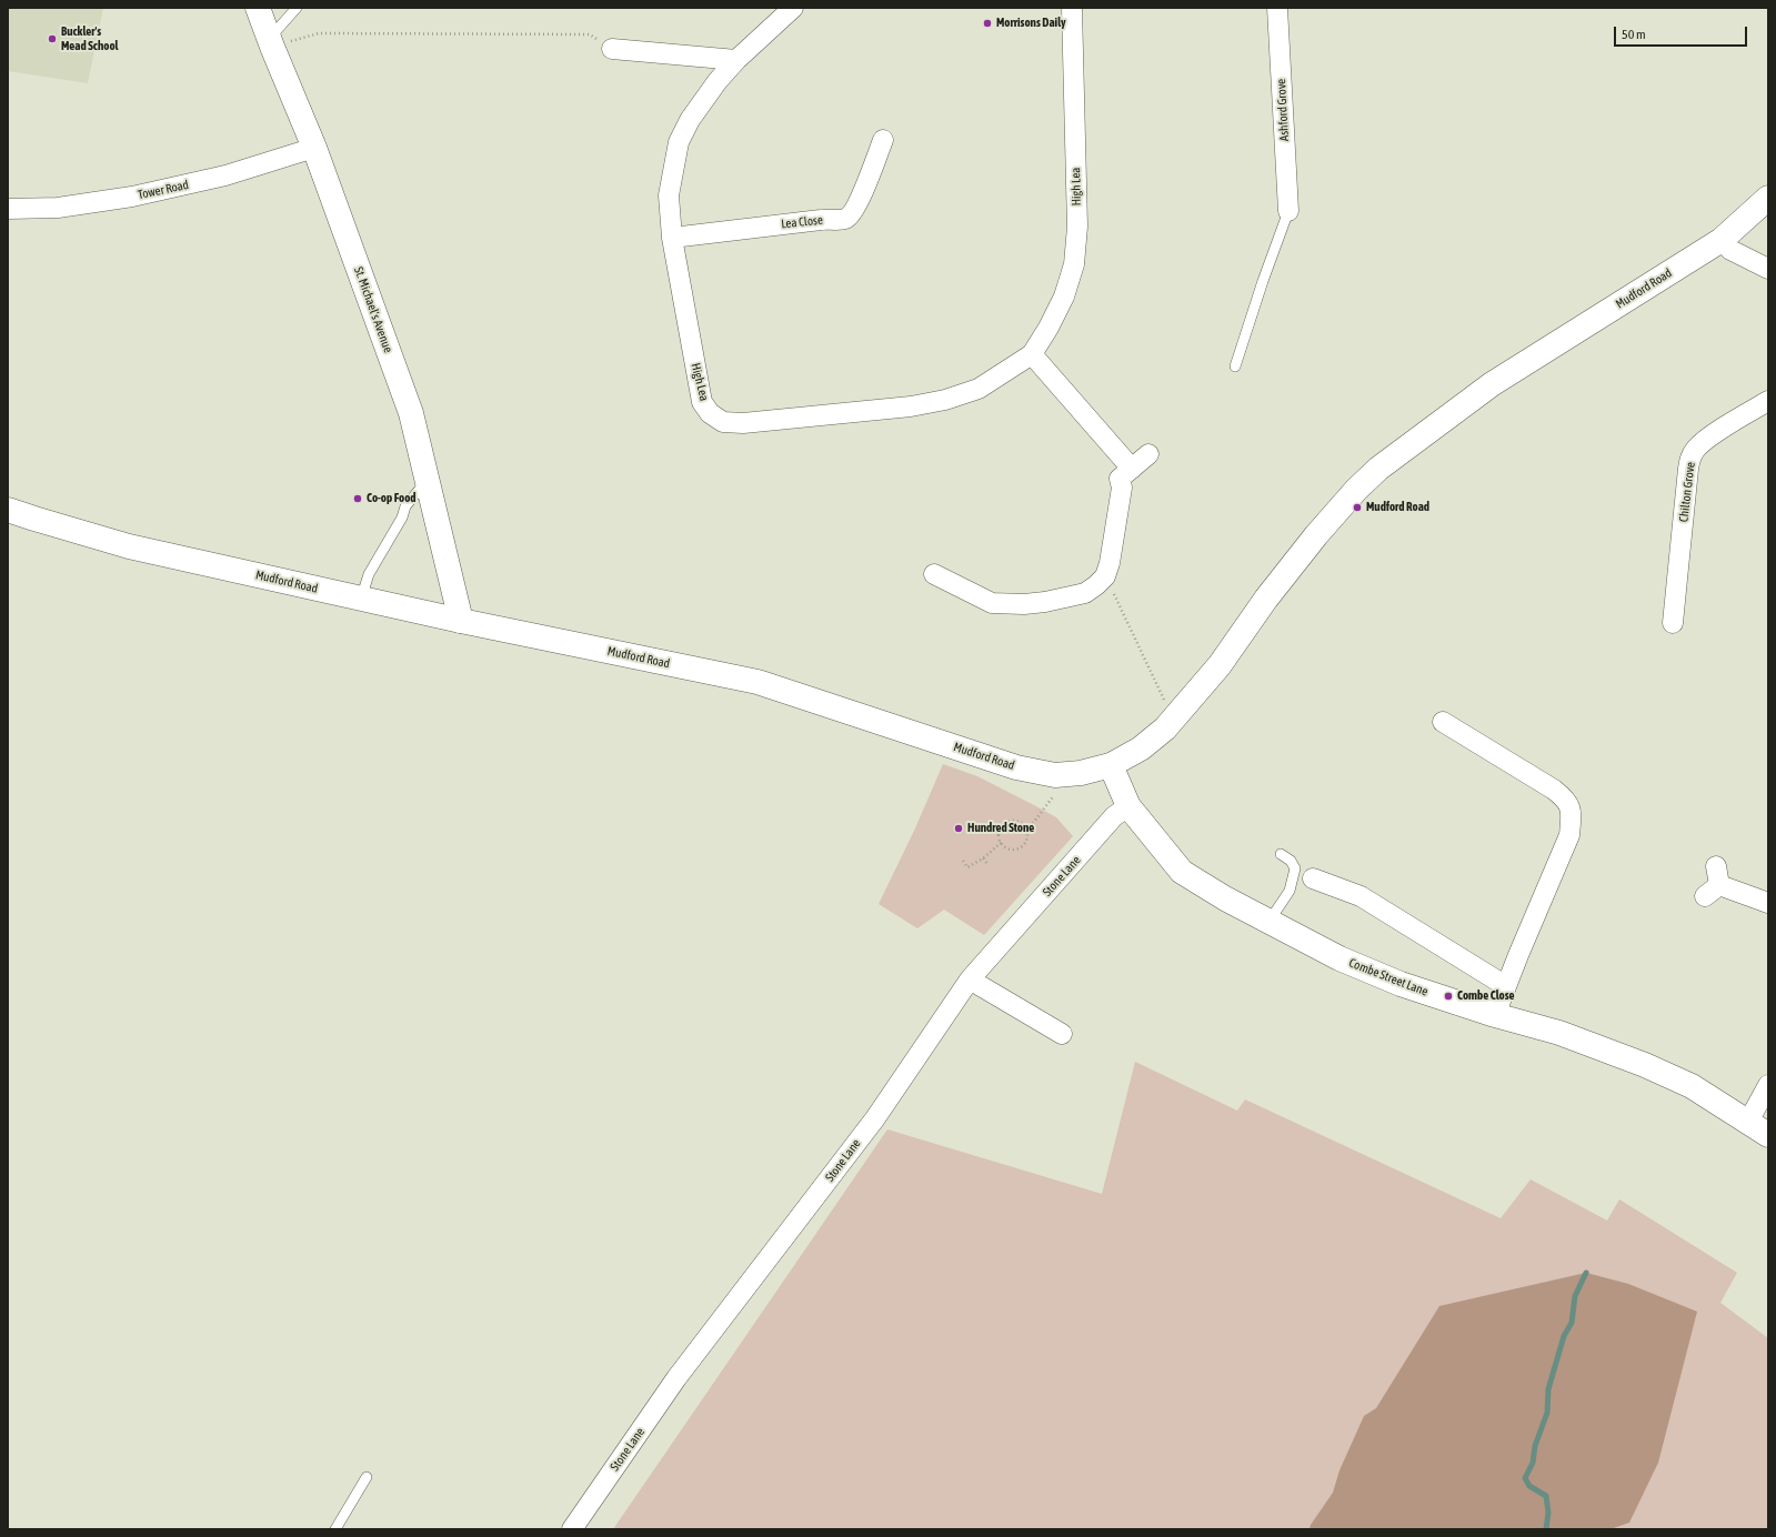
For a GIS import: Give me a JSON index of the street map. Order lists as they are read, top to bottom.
{
  "streets": {
    "main road": ["Mudford Road", "St. Michael's Avenue", "Combe Street Lane"],
    "street": [
      "Ashford Grove",
      "High Lea",
      "Tower Road",
      "Lea Close",
      "Chilton Grove",
      "Stone Lane"
    ]
  },
  "crossings": [
    ["High Lea", "Lea Close"],
    ["Tower Road", "St. Michael's Avenue"],
    ["Mudford Road", "St. Michael's Avenue"],
    ["Mudford Road", "Combe Street Lane"],
    ["Stone Lane", "Combe Street Lane"]
  ],
  "places": [
    "Morrisons Daily",
    "Buckler's Mead School",
    "Co-op Food",
    "Mudford Road",
    "Hundred Stone",
    "Combe Close"
  ],
  "scale_bar": "50 m"
}
